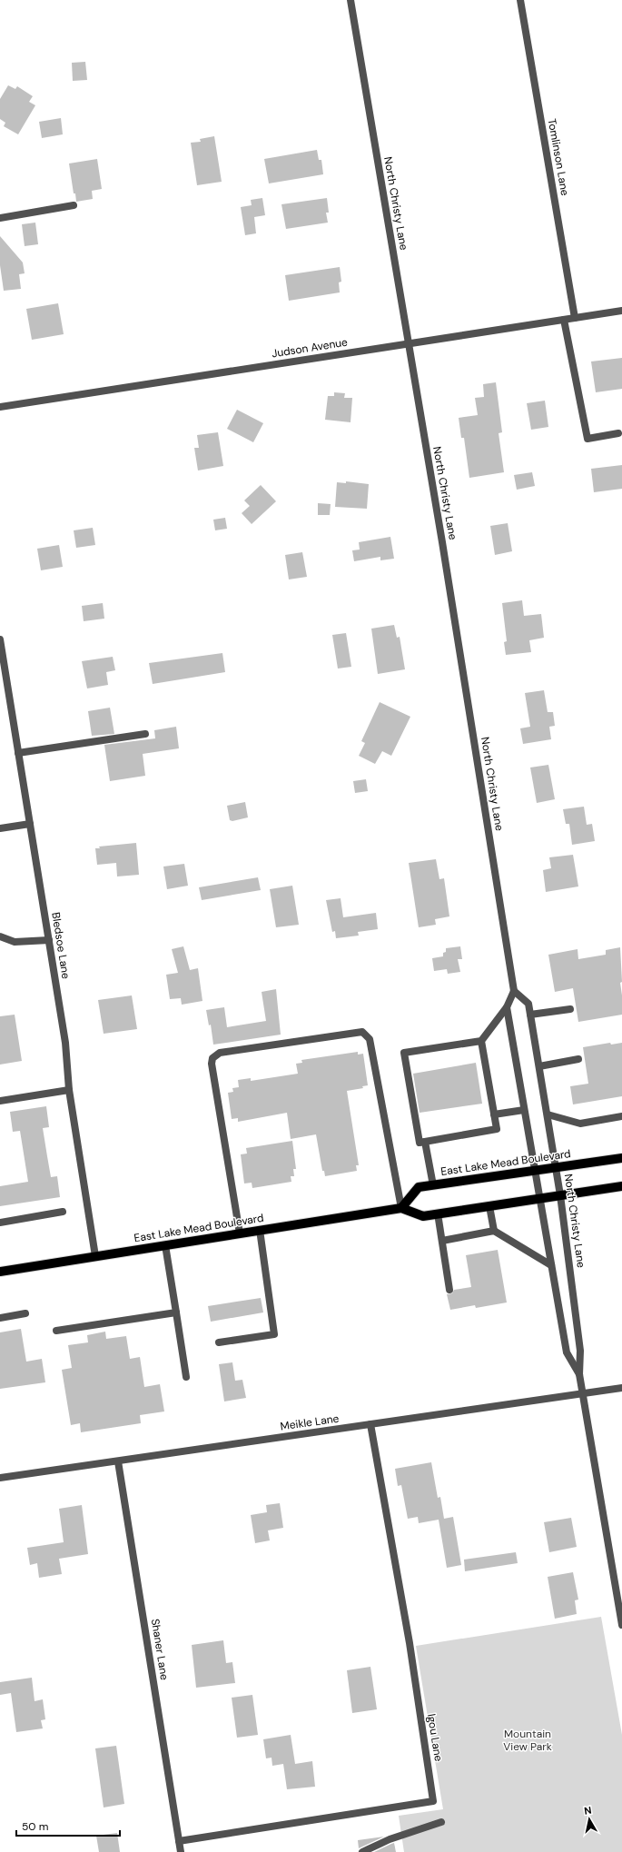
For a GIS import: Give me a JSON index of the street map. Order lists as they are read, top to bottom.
{
  "streets": {
    "main road": ["East Lake Mead Boulevard"],
    "street": [
      "Tomlinson Lane",
      "North Christy Lane",
      "Judson Avenue",
      "Bledsoe Lane",
      "Meikle Lane",
      "Shaner Lane",
      "Igou Lane"
    ]
  },
  "crossings": [
    ["Tomlinson Lane", "Judson Avenue"],
    ["North Christy Lane", "Judson Avenue"],
    ["North Christy Lane", "East Lake Mead Boulevard"],
    ["North Christy Lane", "Meikle Lane"],
    ["Bledsoe Lane", "East Lake Mead Boulevard"],
    ["Meikle Lane", "Shaner Lane"],
    ["Meikle Lane", "Igou Lane"],
    ["Shaner Lane", "Igou Lane"]
  ],
  "parks": ["Mountain View Park"],
  "scale_bar": "50 m",
  "north": "top"
}
